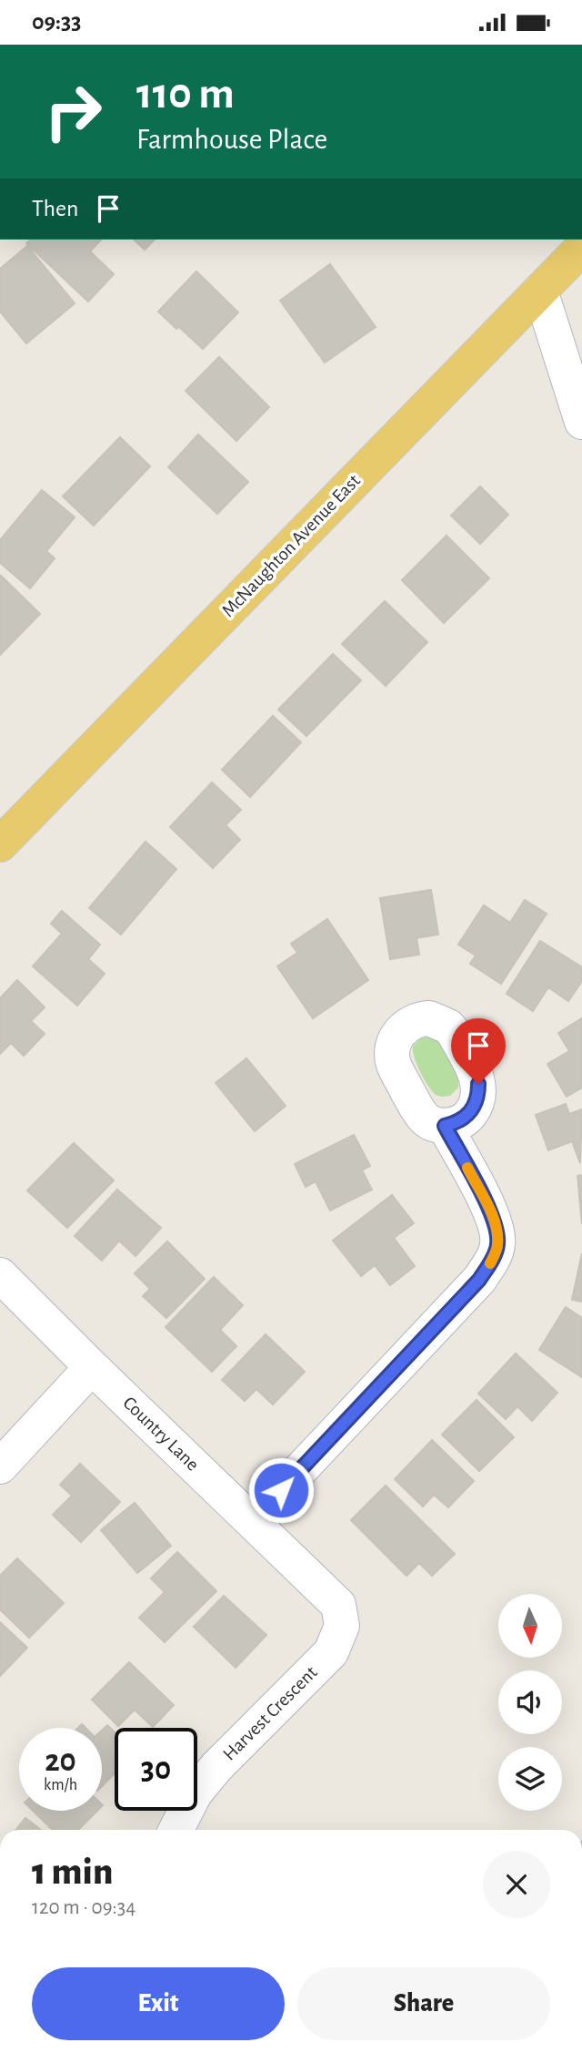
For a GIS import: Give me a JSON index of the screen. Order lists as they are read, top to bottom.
{
  "streets": {
    "main road": ["McNaughton Avenue East"],
    "street": ["Country Lane", "Harvest Crescent"]
  },
  "crossings": [
    ["Country Lane", "Harvest Crescent"]
  ],
  "north": "bottom",
  "page": {
    "status": "09:33",
    "turn": ["110 m", "Farmhouse Place"],
    "then": "Then",
    "speed": "20 km/h",
    "limit": "30",
    "heading": ["1 min", "120 m · 09:34"],
    "buttons": ["Exit", "Share"]
  }
}
